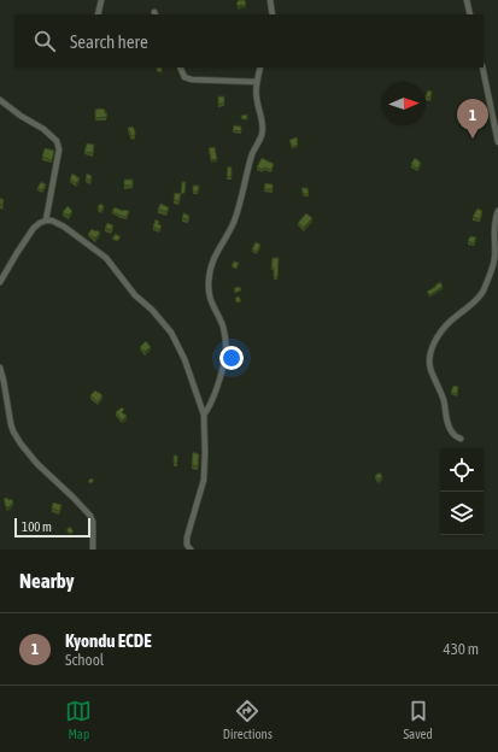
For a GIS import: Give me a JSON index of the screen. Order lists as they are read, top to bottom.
{
  "scale_bar": "100 m",
  "north": "right",
  "page": {
    "search": "Search here",
    "pins": "1",
    "scale": "100 m",
    "heading": "Nearby",
    "list": [
      {
        "mark": "1",
        "name": "Kyondu ECDE",
        "note": "School",
        "value": "430 m"
      }
    ],
    "nav": ["Map", "Directions", "Saved"]
  }
}
